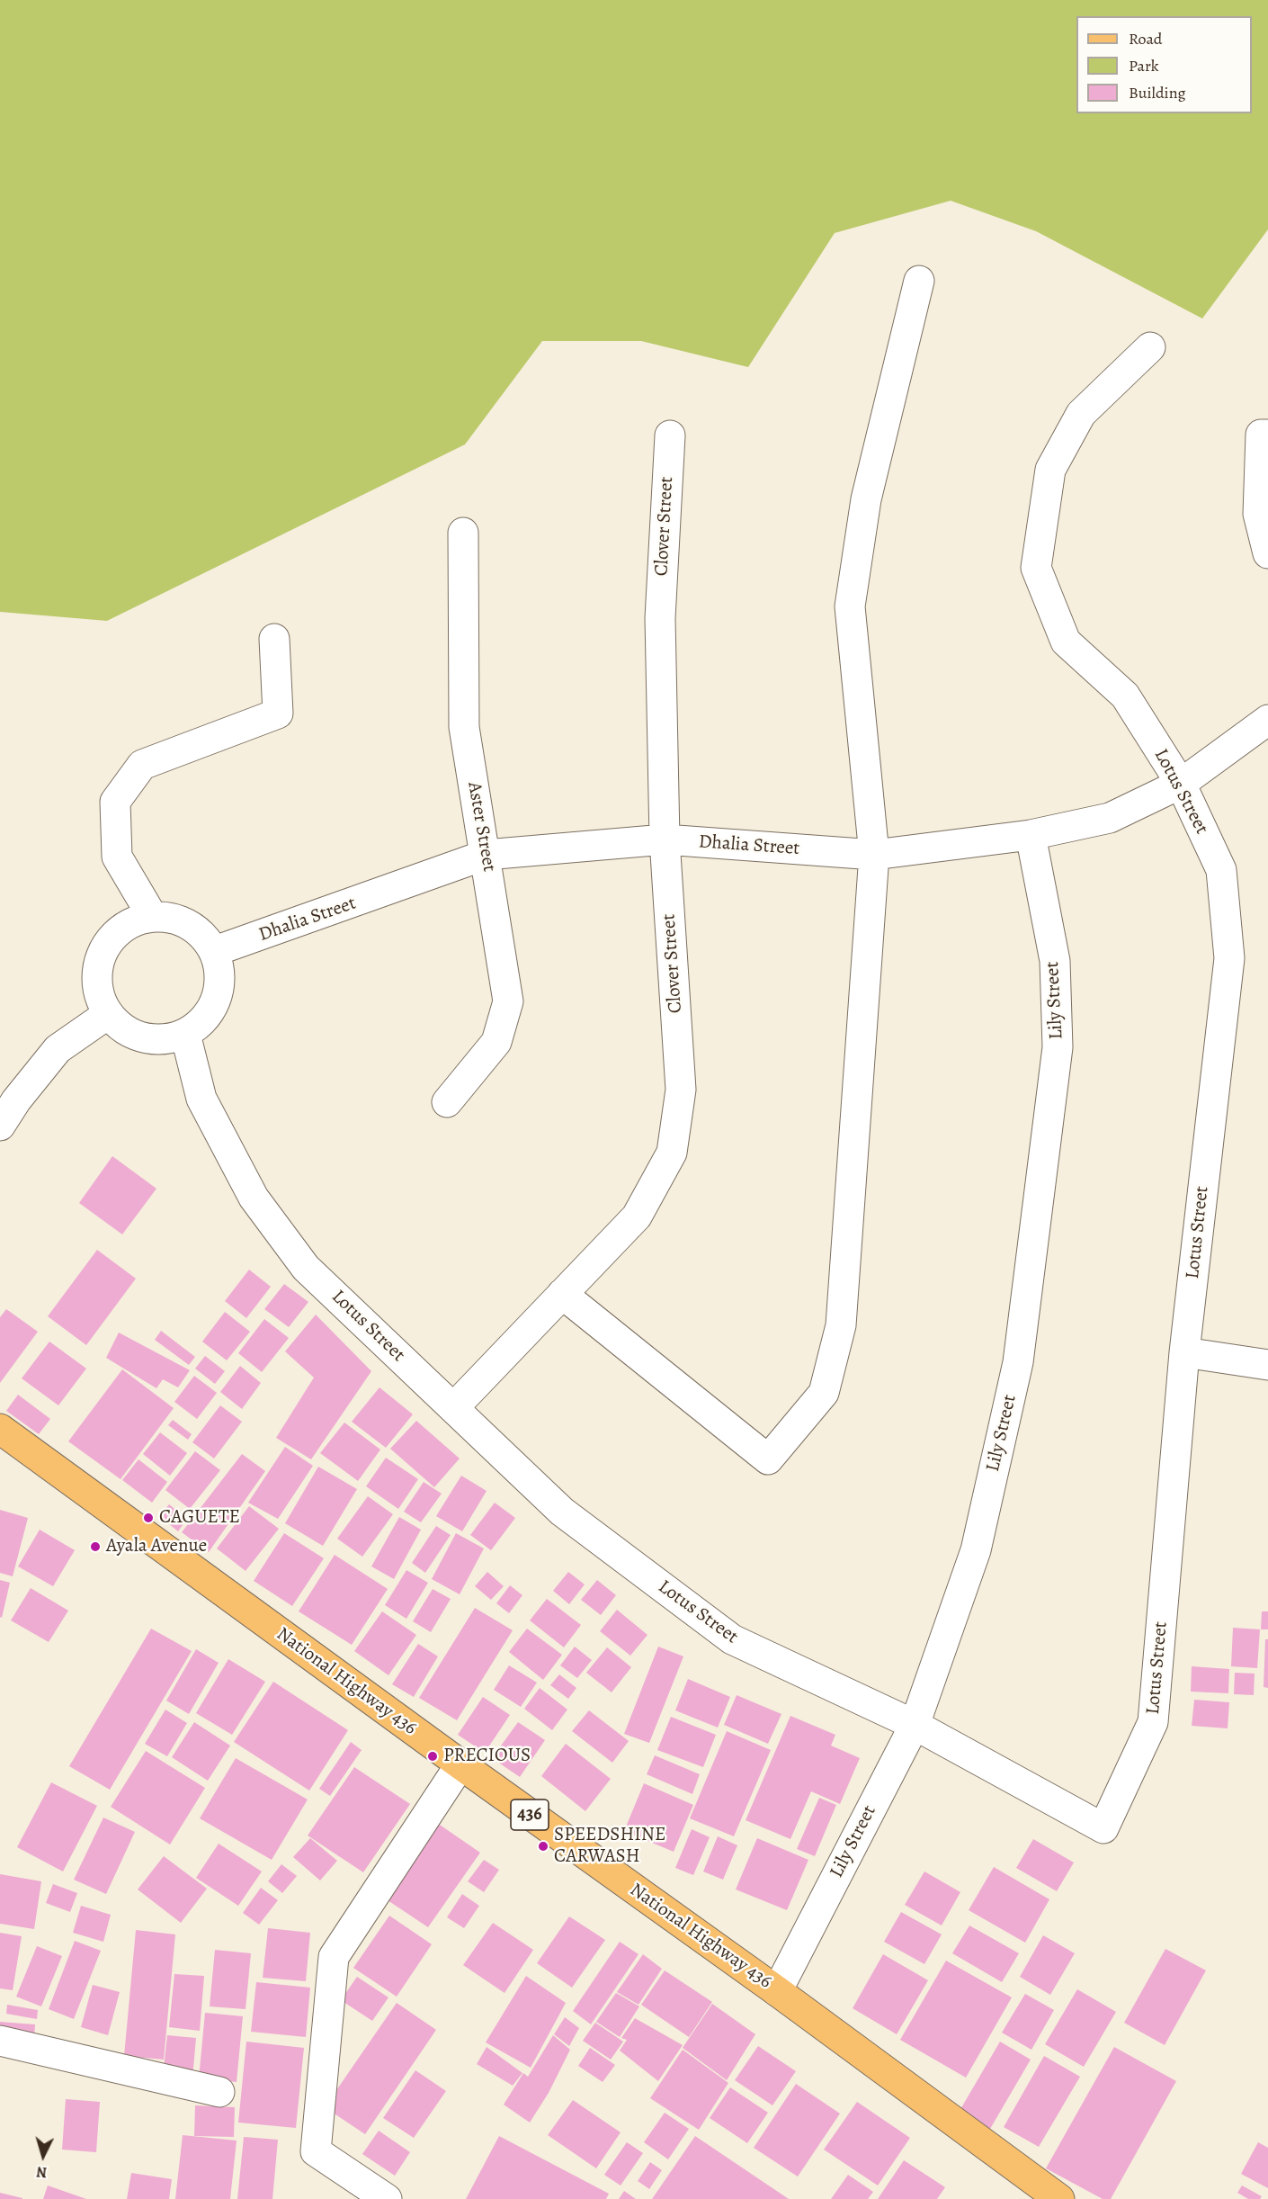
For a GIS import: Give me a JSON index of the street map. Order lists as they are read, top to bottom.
{
  "streets": {
    "main road": ["National Highway 436", "436"],
    "street": [
      "Clover Street",
      "Lotus Street",
      "Aster Street",
      "Dhalia Street",
      "Lily Street"
    ]
  },
  "crossings": [
    ["Clover Street", "Lotus Street"],
    ["Clover Street", "Dhalia Street"],
    ["Lotus Street", "Dhalia Street"],
    ["Lotus Street", "Lily Street"],
    ["Aster Street", "Dhalia Street"],
    ["Dhalia Street", "Lily Street"],
    ["Lily Street", "National Highway 436"]
  ],
  "places": [
    "CAGUETE",
    "Ayala Avenue",
    "PRECIOUS",
    "SPEEDSHINE CARWASH"
  ],
  "legend": ["Road", "Park", "Building"],
  "north": "bottom"
}
